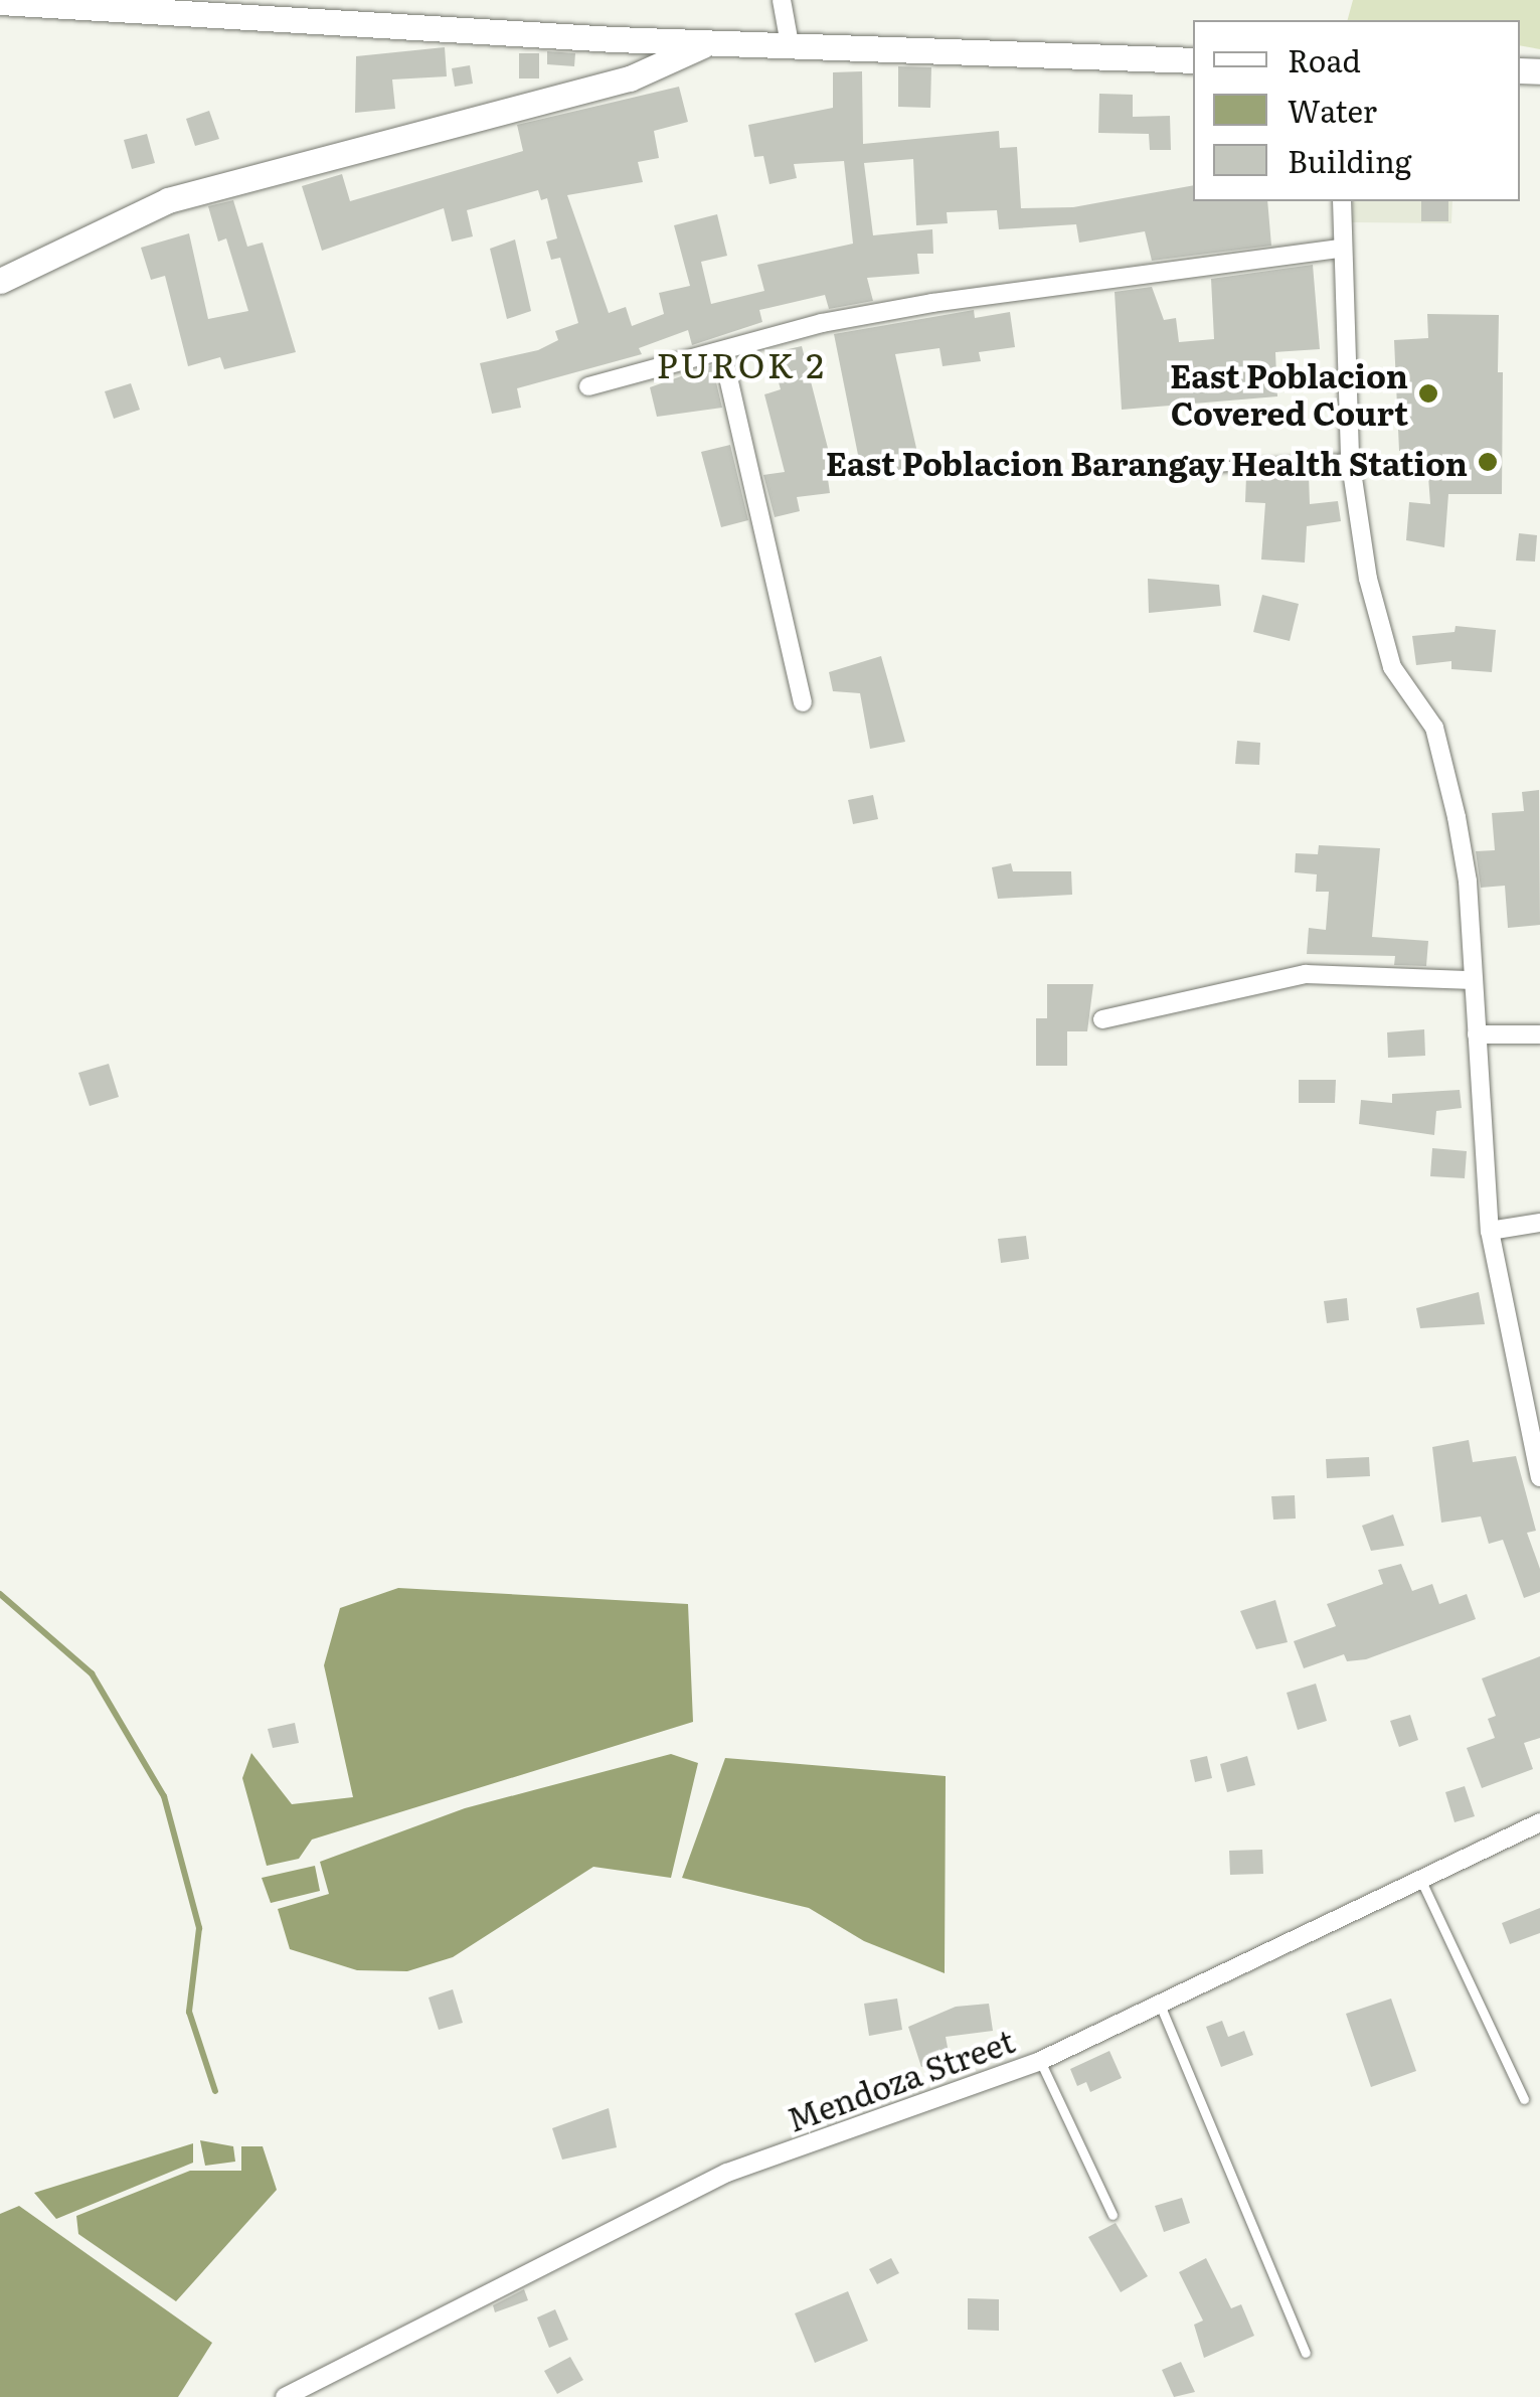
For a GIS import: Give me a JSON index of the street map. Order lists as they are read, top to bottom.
{
  "streets": {
    "street": ["Mendoza Street"]
  },
  "districts": ["PUROK 2"],
  "places": ["East Poblacion Covered Court", "East Poblacion Barangay Health Station"],
  "legend": ["Road", "Water", "Building"]
}
